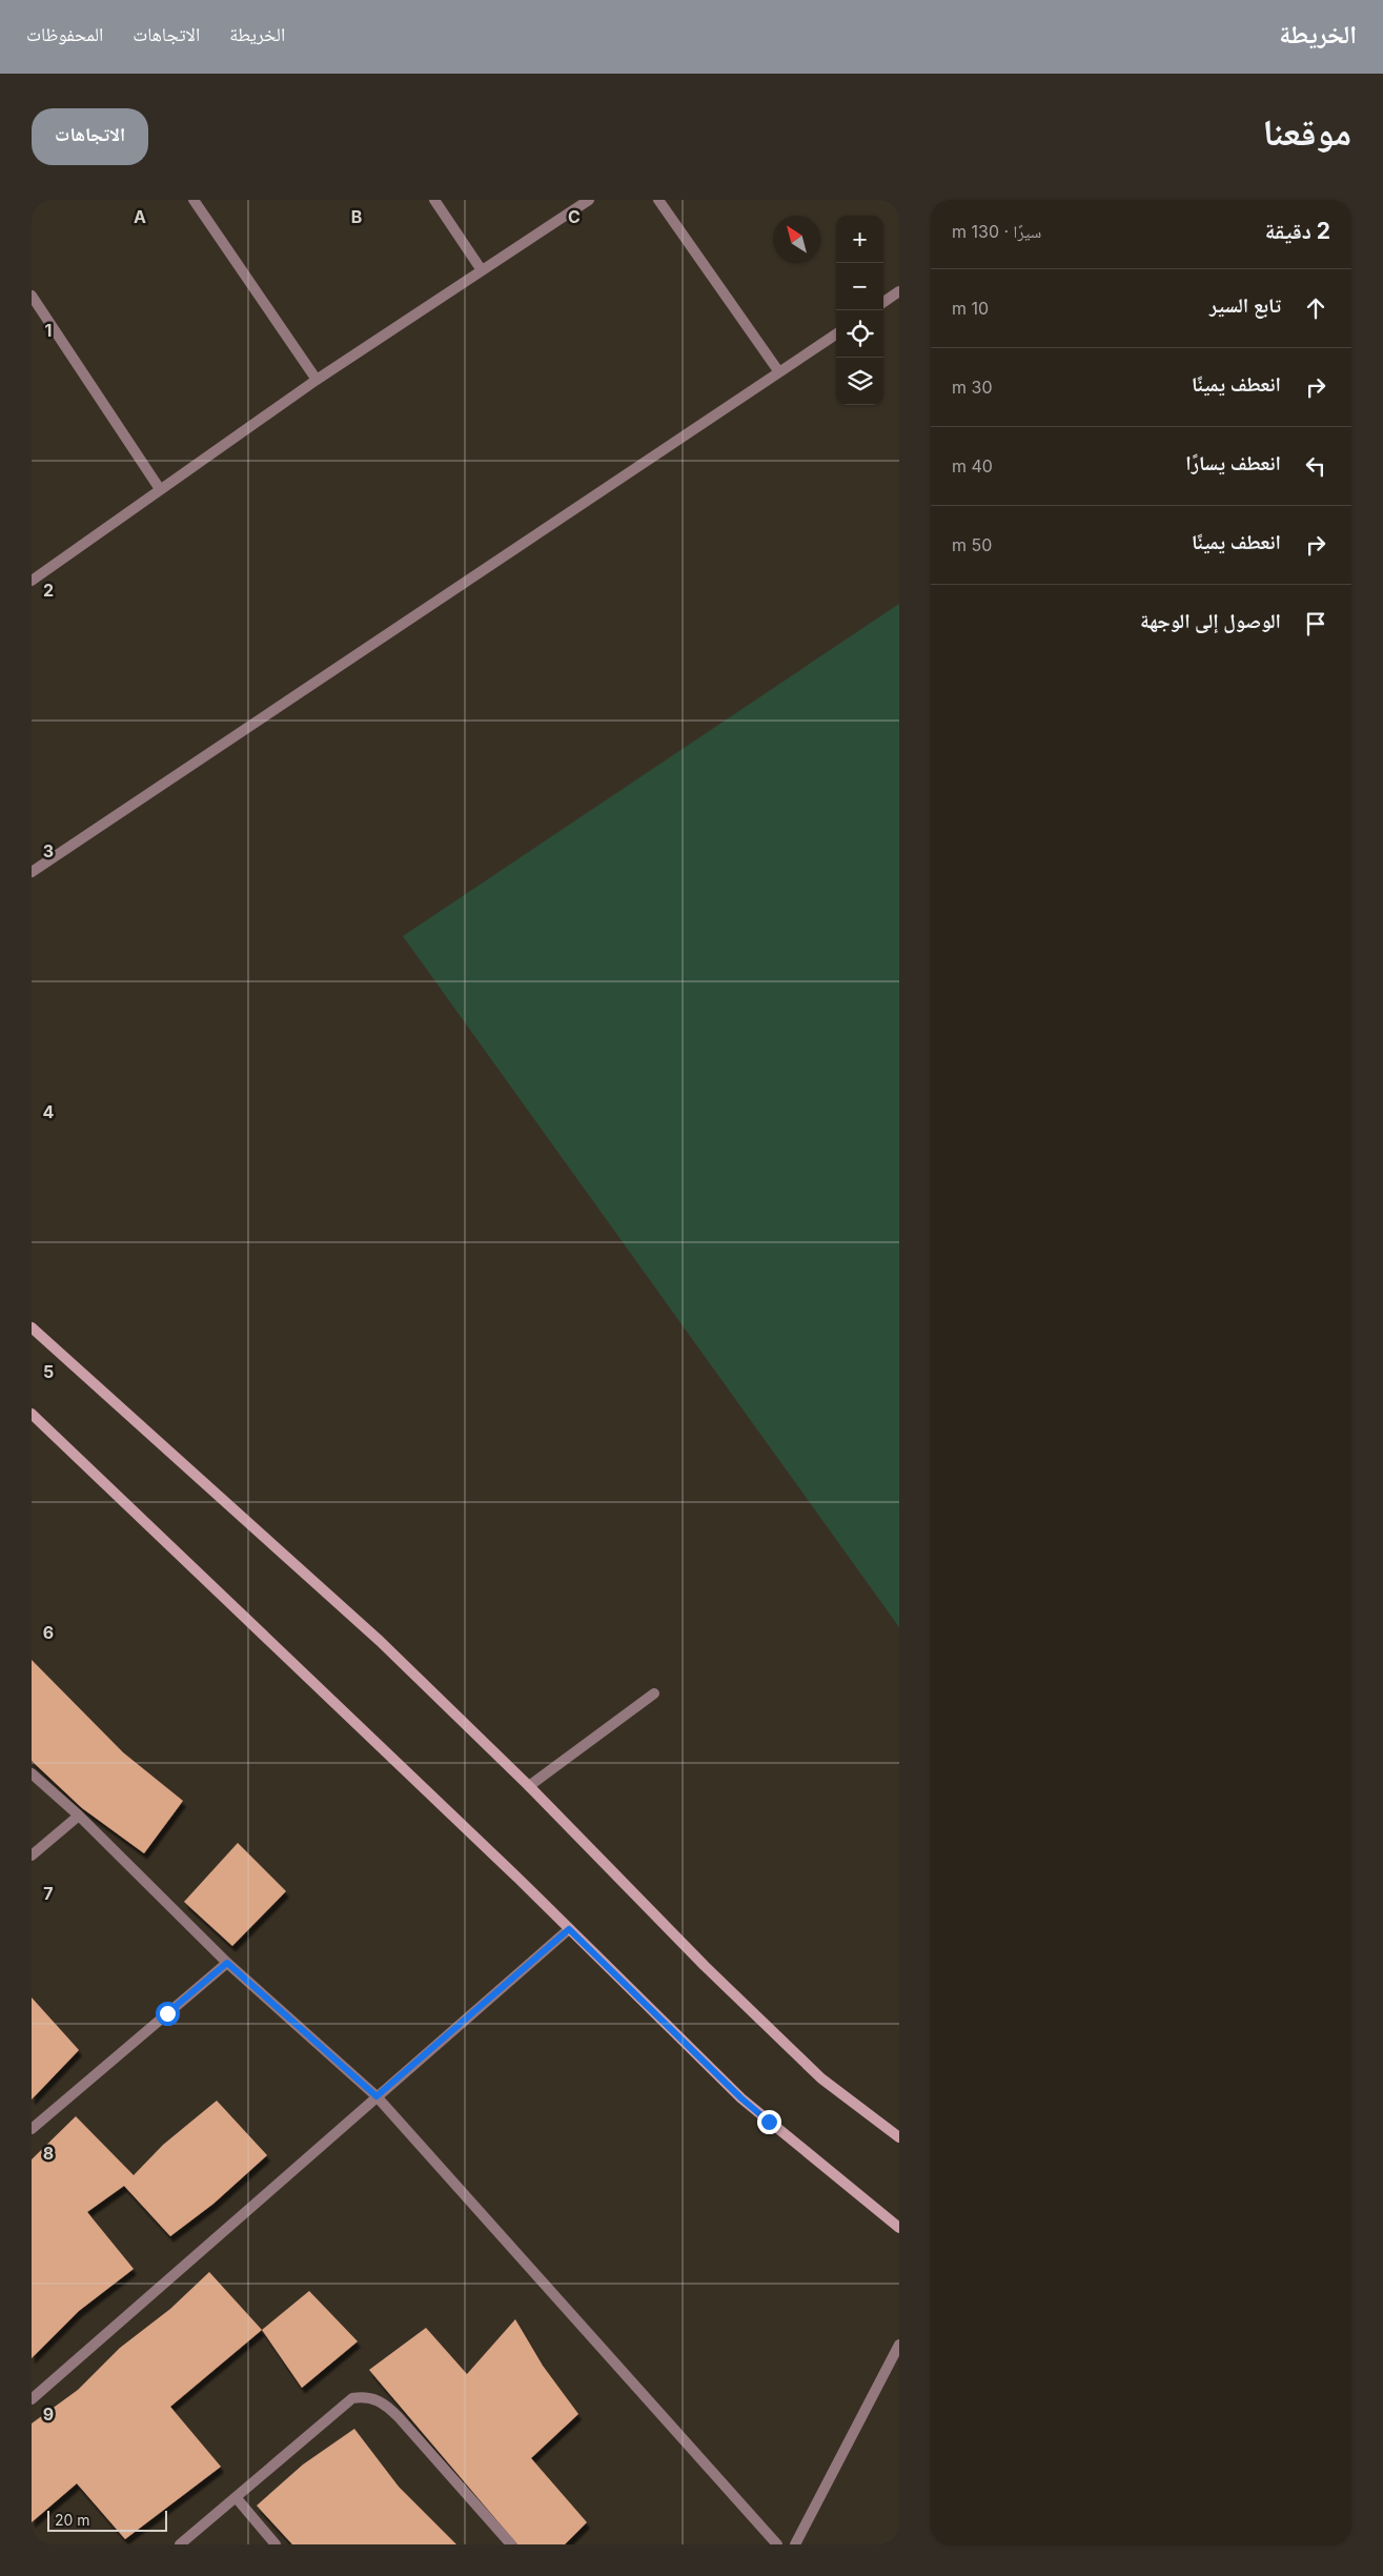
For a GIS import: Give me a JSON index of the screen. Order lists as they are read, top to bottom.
{
  "scale_bar": "20 m",
  "north": "top left",
  "page": {
    "header": "الخريطة",
    "nav": ["الخريطة", "الاتجاهات", "المحفوظات"],
    "title": "موقعنا",
    "buttons": "الاتجاهات",
    "heading": ["2 دقيقة", "سيرًا · 130 m"],
    "map_buttons": ["+", "−"],
    "list": [
      ["تابع السير", "10 m"],
      ["انعطف يمينًا", "30 m"],
      ["انعطف يسارًا", "40 m"],
      ["انعطف يمينًا", "50 m"],
      "الوصول إلى الوجهة"
    ],
    "scale": "20 m"
  },
  "grid": {
    "columns": ["A", "B", "C"],
    "rows": [
      "1",
      "2",
      "3",
      "4",
      "5",
      "6",
      "7",
      "8",
      "9"
    ]
  }
}
